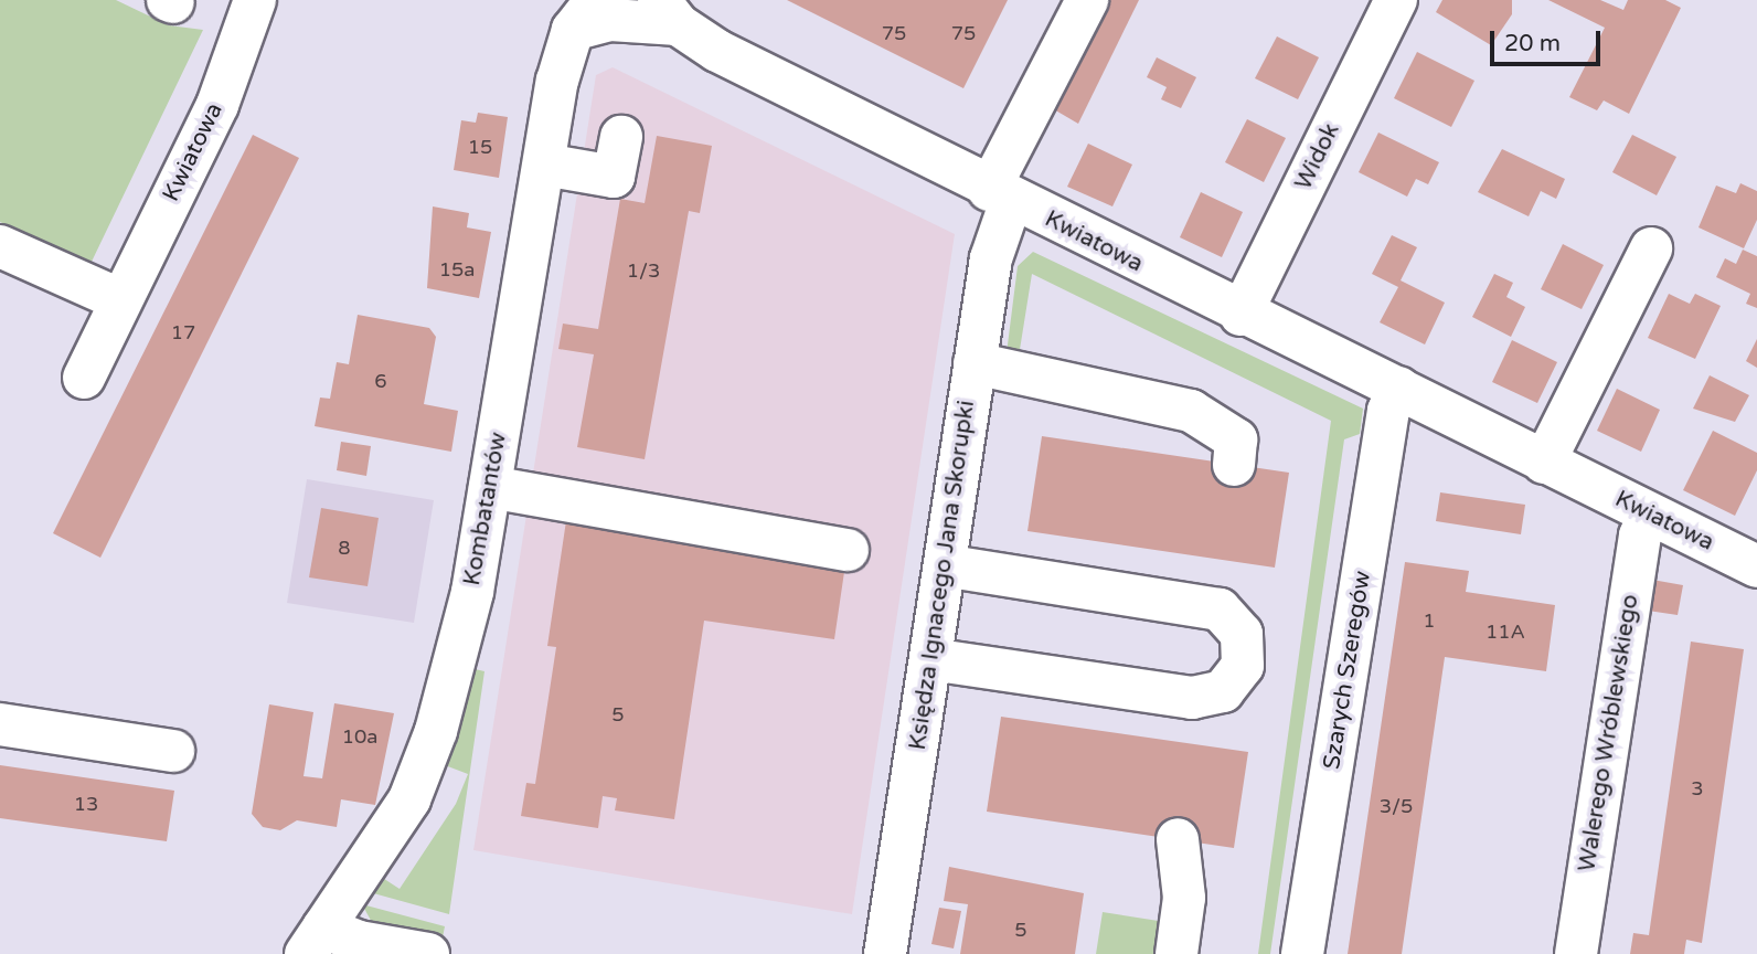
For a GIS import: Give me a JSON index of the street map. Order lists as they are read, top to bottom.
{
  "streets": {
    "street": [
      "Kwiatowa",
      "Widok",
      "Kombatantów",
      "Księdza Ignacego Jana Skorupki",
      "Szarych Szeregów",
      "Walerego Wróblewskiego"
    ]
  },
  "crossings": [
    ["Kwiatowa", "Widok"],
    ["Kwiatowa", "Kombatantów"],
    ["Kwiatowa", "Księdza Ignacego Jana Skorupki"],
    ["Kwiatowa", "Szarych Szeregów"],
    ["Kwiatowa", "Walerego Wróblewskiego"]
  ],
  "house_numbers": [
    "75",
    "75",
    "15",
    "15a",
    "1/3",
    "17",
    "6",
    "8",
    "1",
    "11A",
    "5",
    "10a",
    "3",
    "13",
    "3/5",
    "5"
  ],
  "scale_bar": "20 m"
}
